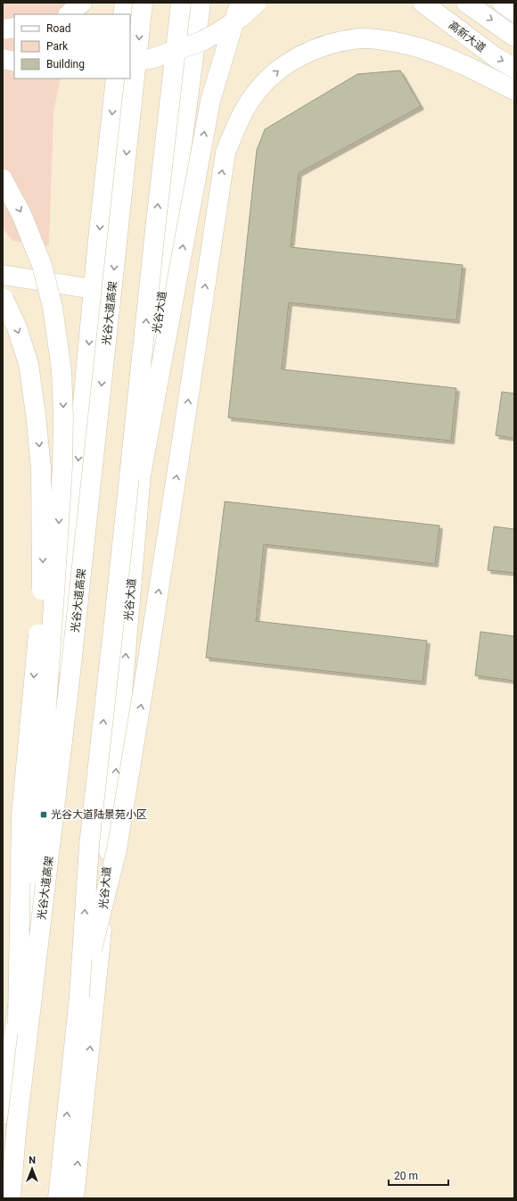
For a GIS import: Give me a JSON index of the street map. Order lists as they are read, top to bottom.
{
  "streets": {
    "main road": ["高新大道", "光谷大道", "光谷大道高架"]
  },
  "places": {
    "transit": ["光谷大道陆景苑小区"]
  },
  "legend": ["Road", "Park", "Building"],
  "scale_bar": "20 m",
  "north": "top"
}
